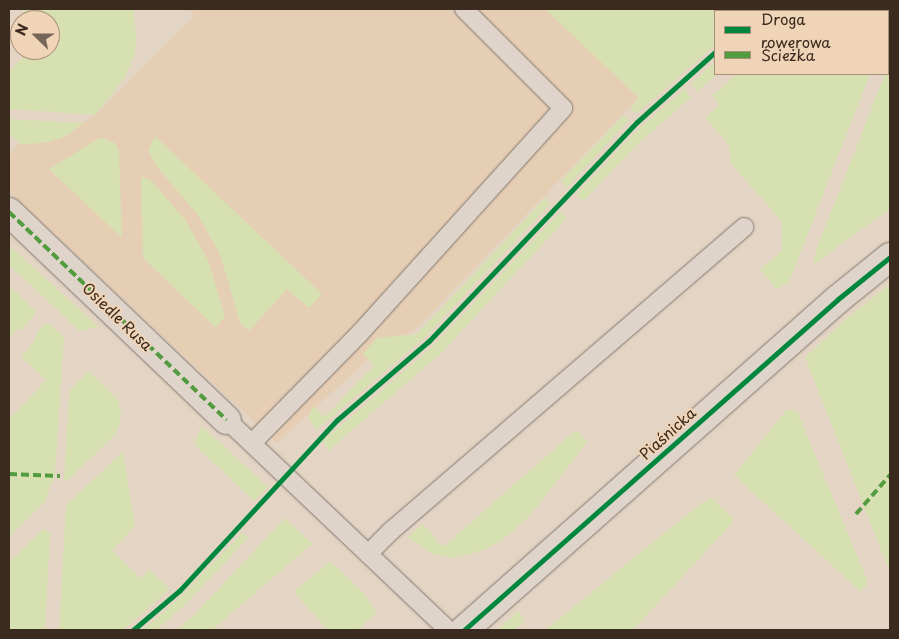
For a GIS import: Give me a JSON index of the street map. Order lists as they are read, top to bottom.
{
  "streets": {
    "street": ["Osiedle Rusa", "Piaśnicka"]
  },
  "legend": ["Droga rowerowa", "Ścieżka"],
  "north": "left"
}
